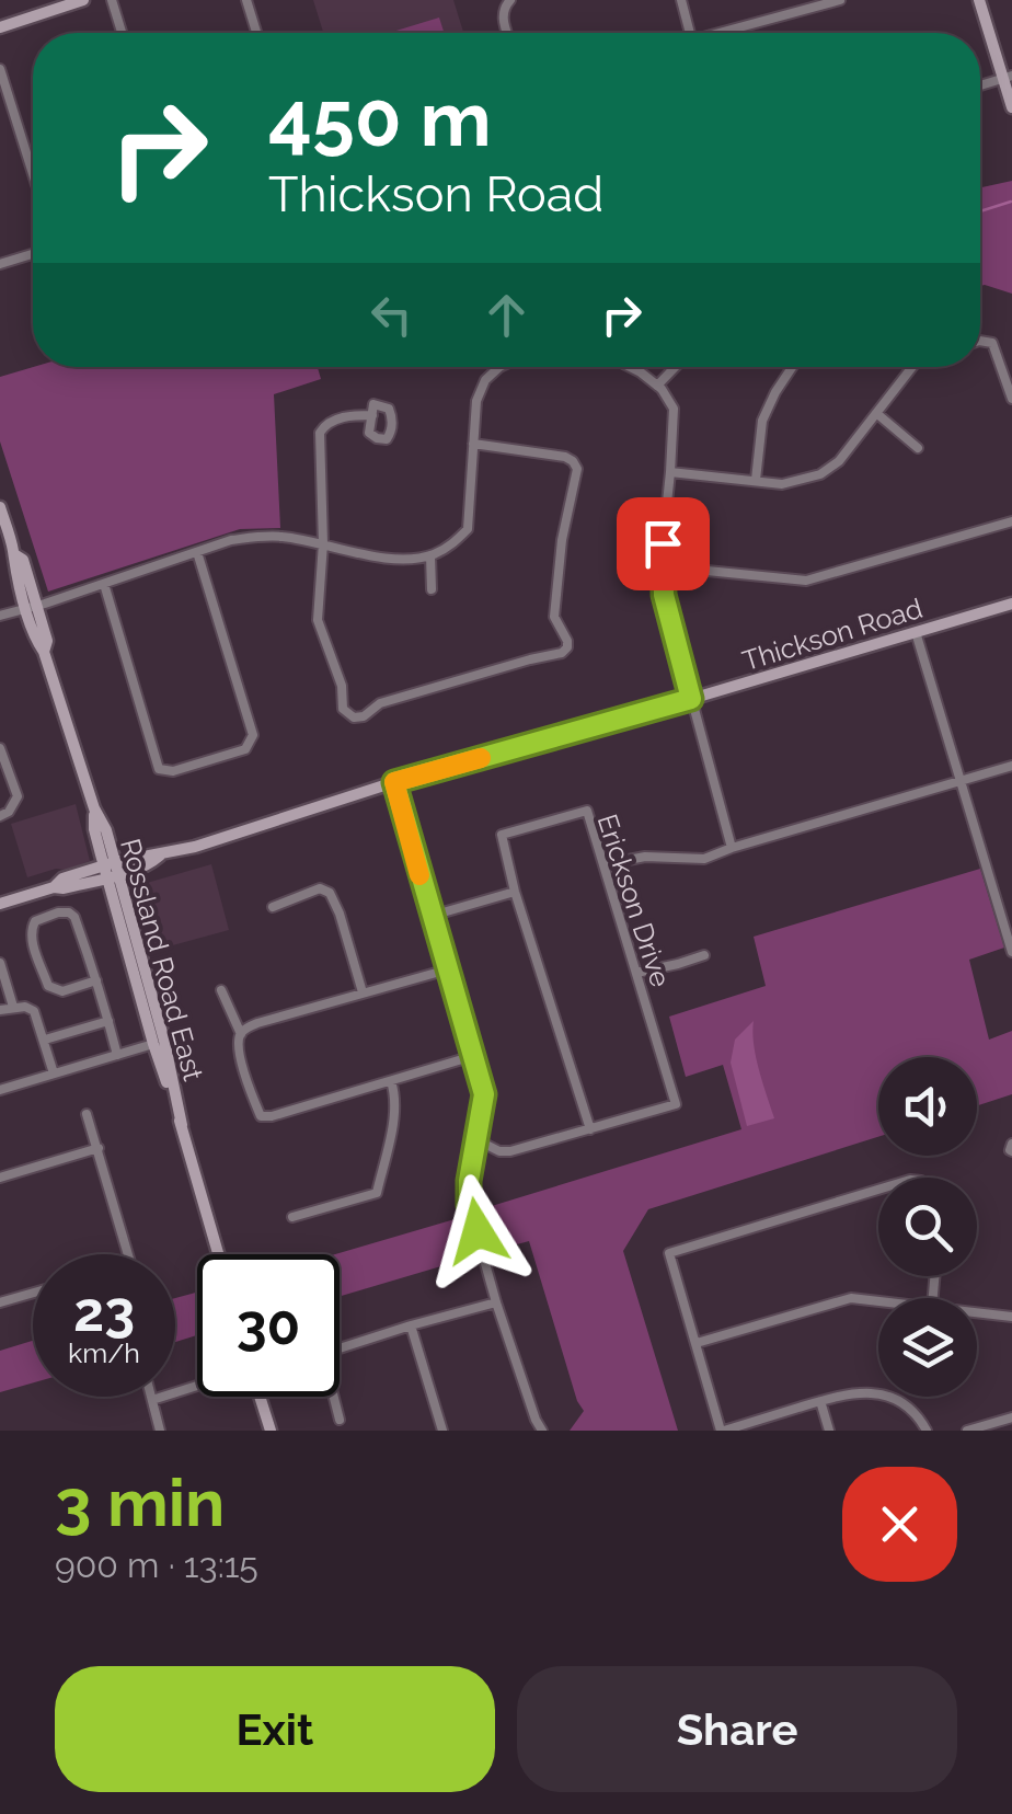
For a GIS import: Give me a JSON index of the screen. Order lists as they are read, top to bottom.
{
  "streets": {
    "main road": ["Thickson Road", "Rossland Road East"],
    "street": ["Erickson Drive"]
  },
  "crossings": [
    ["Thickson Road", "Rossland Road East"]
  ],
  "page": {
    "turn": ["450 m", "Thickson Road"],
    "speed": "23 km/h",
    "limit": "30",
    "heading": ["3 min", "900 m · 13:15"],
    "buttons": ["Exit", "Share"]
  }
}
